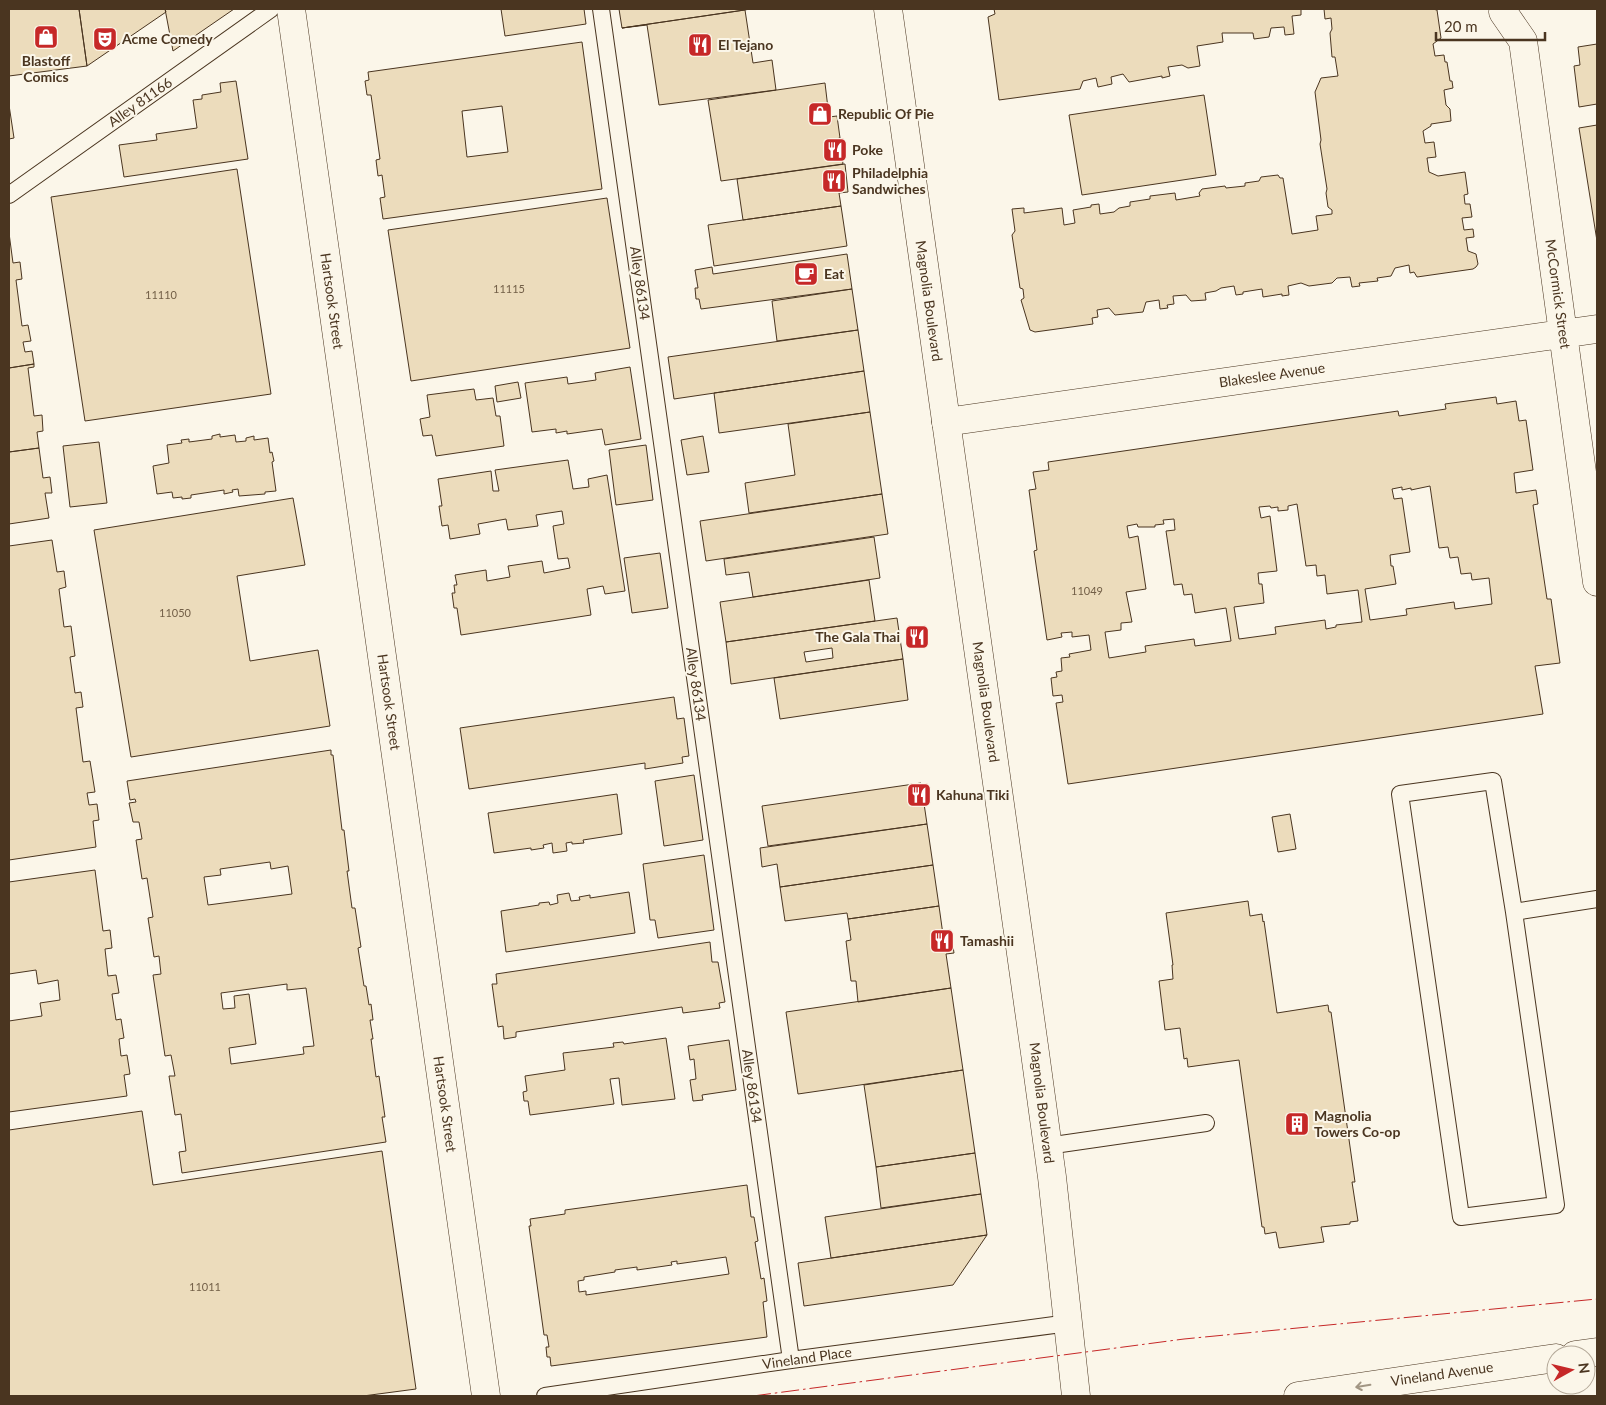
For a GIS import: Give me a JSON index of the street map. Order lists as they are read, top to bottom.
{
  "streets": {
    "street": [
      "McCormick Street",
      "Hartsook Street",
      "Magnolia Boulevard",
      "Blakeslee Avenue",
      "Vineland Avenue"
    ],
    "lane": ["Alley 81166", "Alley 86134", "Vineland Place"]
  },
  "crossings": [
    ["Alley 86134", "Vineland Place"],
    ["McCormick Street", "Blakeslee Avenue"],
    ["Magnolia Boulevard", "Blakeslee Avenue"],
    ["Magnolia Boulevard", "Vineland Place"]
  ],
  "one_way": ["Vineland Avenue"],
  "places": {
    "shop": ["Blastoff Comics", "Republic Of Pie"],
    "theatre": ["Acme Comedy"],
    "restaurant": [
      "El Tejano",
      "Poke",
      "Philadelphia Sandwiches",
      "The Gala Thai",
      "Kahuna Tiki",
      "Tamashii"
    ],
    "cafe": ["Eat"],
    "building": ["Magnolia Towers Co-op"]
  },
  "house_numbers": [
    "11115",
    "11110",
    "11049",
    "11050",
    "11011"
  ],
  "scale_bar": "20 m",
  "north": "right"
}
